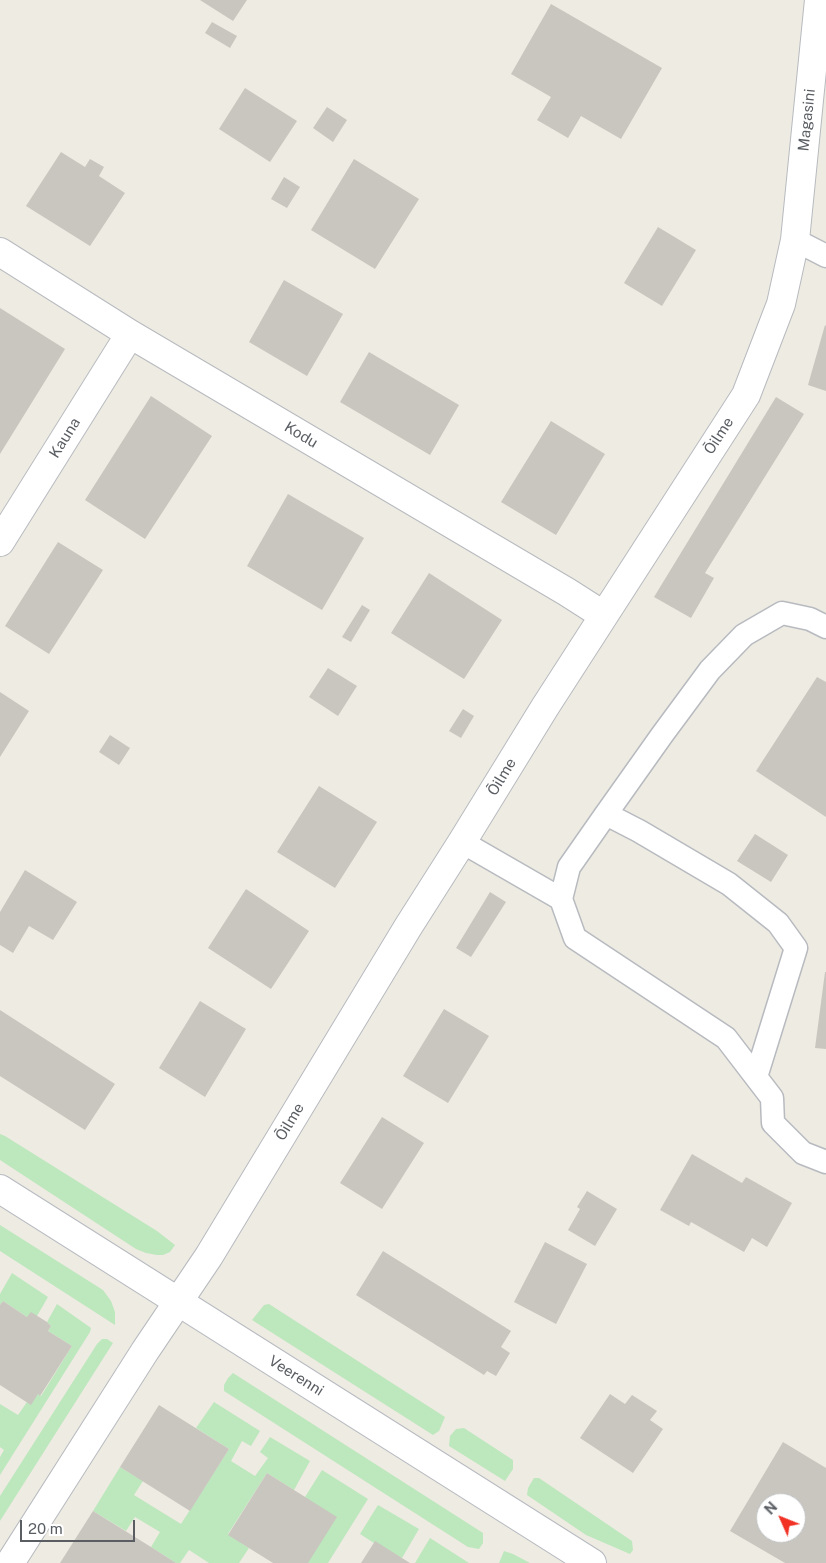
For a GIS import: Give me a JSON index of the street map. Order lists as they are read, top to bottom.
{
  "streets": {
    "street": [
      "Magasini",
      "Kodu",
      "Õilme",
      "Kauna",
      "Veerenni"
    ]
  },
  "crossings": [
    ["Magasini", "Õilme"],
    ["Kodu", "Õilme"],
    ["Kodu", "Kauna"],
    ["Õilme", "Veerenni"]
  ],
  "scale_bar": "20 m",
  "north": "top left"
}
